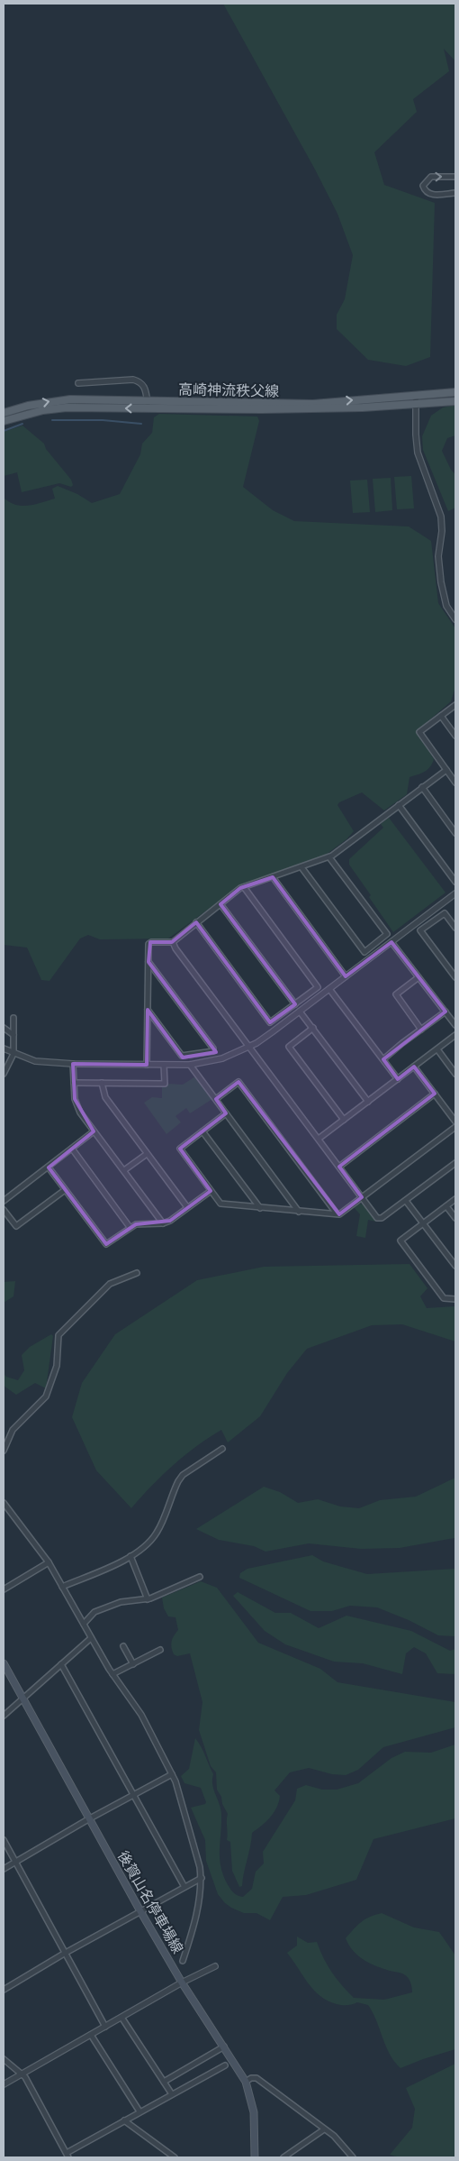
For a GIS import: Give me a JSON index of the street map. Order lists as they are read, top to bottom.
{
  "streets": {
    "main road": ["高崎神流秩父線", "後賀山名停車場線"]
  }
}
